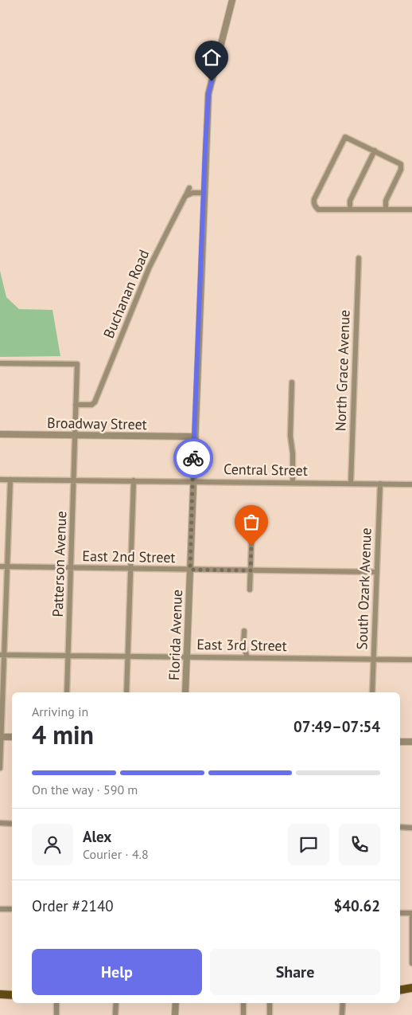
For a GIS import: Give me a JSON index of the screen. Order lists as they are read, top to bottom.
{
  "streets": {
    "street": [
      "Buchanan Road",
      "North Grace Avenue",
      "Broadway Street",
      "Central Street",
      "East 2nd Street",
      "Patterson Avenue",
      "South Ozark Avenue",
      "Florida Avenue",
      "East 3rd Street"
    ]
  },
  "crossings": [
    ["Buchanan Road", "Patterson Avenue"],
    ["North Grace Avenue", "Central Street"],
    ["Broadway Street", "Patterson Avenue"],
    ["Broadway Street", "Florida Avenue"],
    ["Central Street", "Patterson Avenue"],
    ["Central Street", "South Ozark Avenue"],
    ["Central Street", "Florida Avenue"],
    ["East 2nd Street", "Patterson Avenue"],
    ["East 2nd Street", "South Ozark Avenue"],
    ["East 2nd Street", "Florida Avenue"],
    ["Patterson Avenue", "East 3rd Street"],
    ["South Ozark Avenue", "East 3rd Street"],
    ["Florida Avenue", "East 3rd Street"]
  ],
  "page": {
    "heading": ["4 min", "Arriving in", "07:49–07:54"],
    "panel": [
      "Alex",
      "Courier · 4.8",
      "Order #2140",
      "$40.62"
    ],
    "bar": "On the way · 590 m",
    "buttons": ["Help", "Share"]
  }
}
